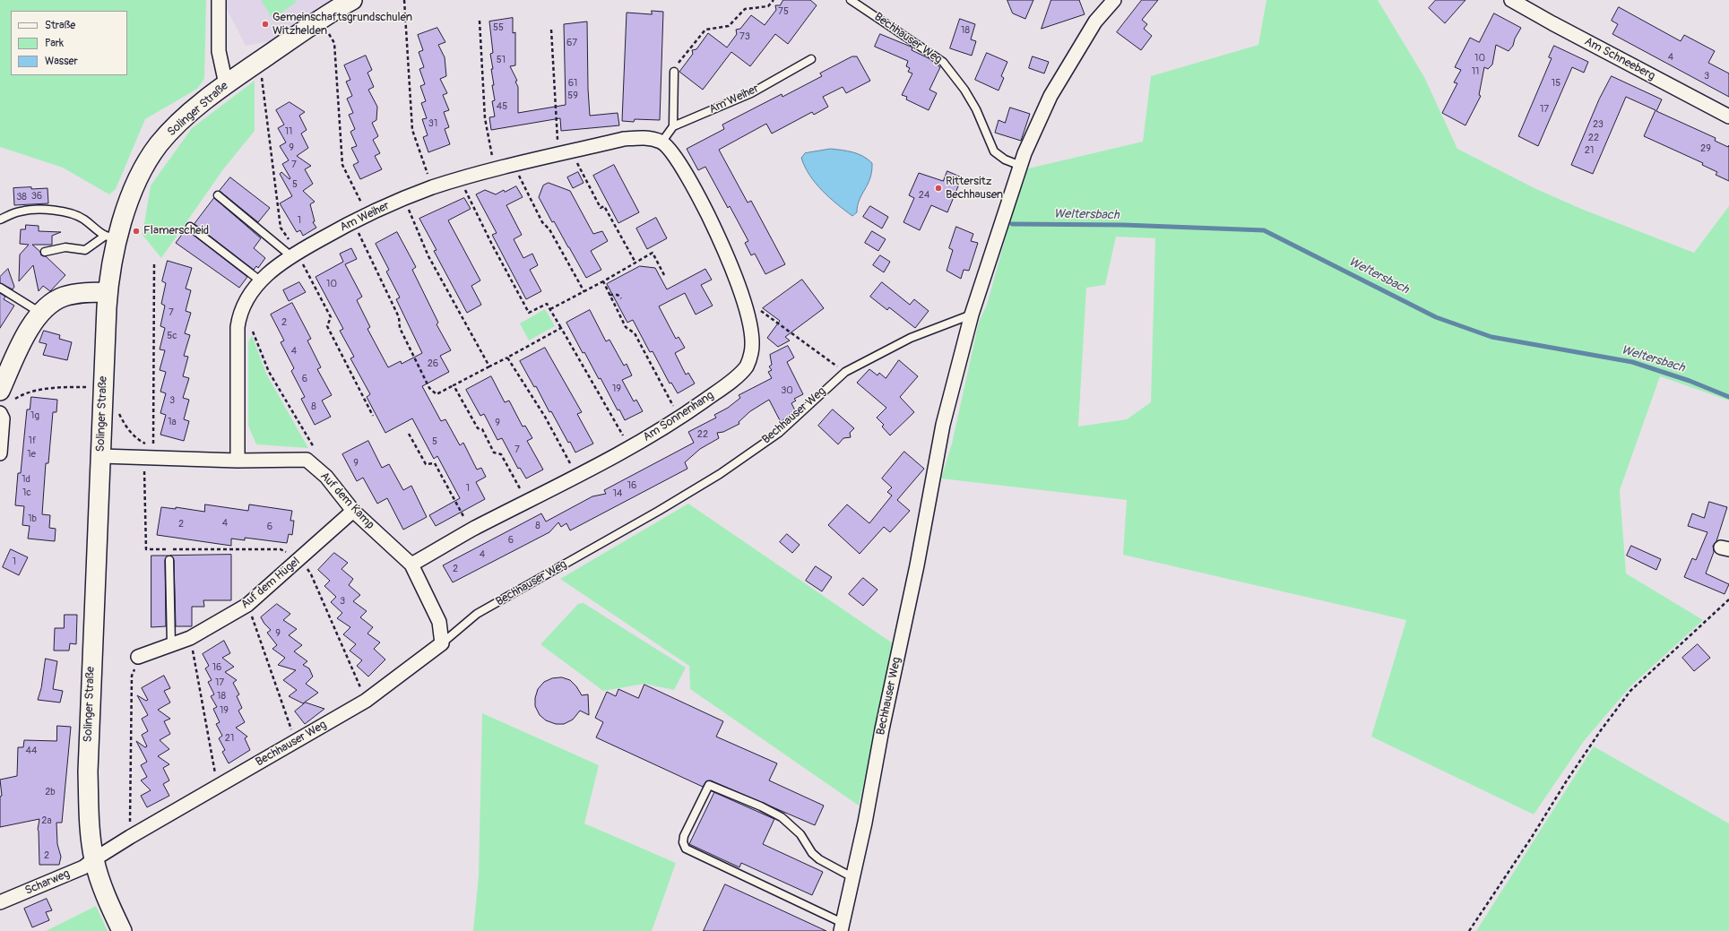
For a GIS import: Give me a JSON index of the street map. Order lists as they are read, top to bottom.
{
  "streets": {
    "main road": ["Solinger Straße"],
    "street": [
      "Bechhauser Weg",
      "Am Schneeberg",
      "Am Weiher",
      "Am Sonnenhang",
      "Auf dem Kamp",
      "Auf dem Hügel",
      "Scharweg"
    ]
  },
  "crossings": [
    ["Bechhauser Weg", "Solinger Straße"],
    ["Bechhauser Weg", "Auf dem Kamp"],
    ["Bechhauser Weg", "Scharweg"],
    ["Am Weiher", "Am Sonnenhang"],
    ["Am Weiher", "Auf dem Kamp"],
    ["Solinger Straße", "Auf dem Kamp"],
    ["Solinger Straße", "Scharweg"],
    ["Am Sonnenhang", "Auf dem Kamp"],
    ["Auf dem Kamp", "Auf dem Hügel"]
  ],
  "water": ["Weltersbach"],
  "places": ["Gemeinschaftsgrundschulen Witzhelden", "Rittersitz Bechhausen", "Flamerscheid"],
  "house_numbers": [
    "75",
    "55",
    "18",
    "73",
    "67",
    "4",
    "10",
    "51",
    "11",
    "3",
    "61",
    "15",
    "59",
    "45",
    "17",
    "31",
    "23",
    "11",
    "22",
    "9",
    "29",
    "21",
    "7",
    "5",
    "24",
    "36",
    "38",
    "1",
    "10",
    "7",
    "2",
    "5c",
    "4",
    "26",
    "6",
    "19",
    "30",
    "3",
    "8",
    "1g",
    "1a",
    "9",
    "22",
    "1f",
    "5",
    "7",
    "1e",
    "9",
    "1d",
    "16",
    "1",
    "1c",
    "14",
    "1b",
    "4",
    "2",
    "8",
    "6",
    "6",
    "4",
    "1",
    "2",
    "3",
    "9",
    "16",
    "17",
    "18",
    "19",
    "21",
    "44",
    "2b",
    "2a",
    "2"
  ],
  "legend": ["Straße", "Park", "Wasser"]
}
